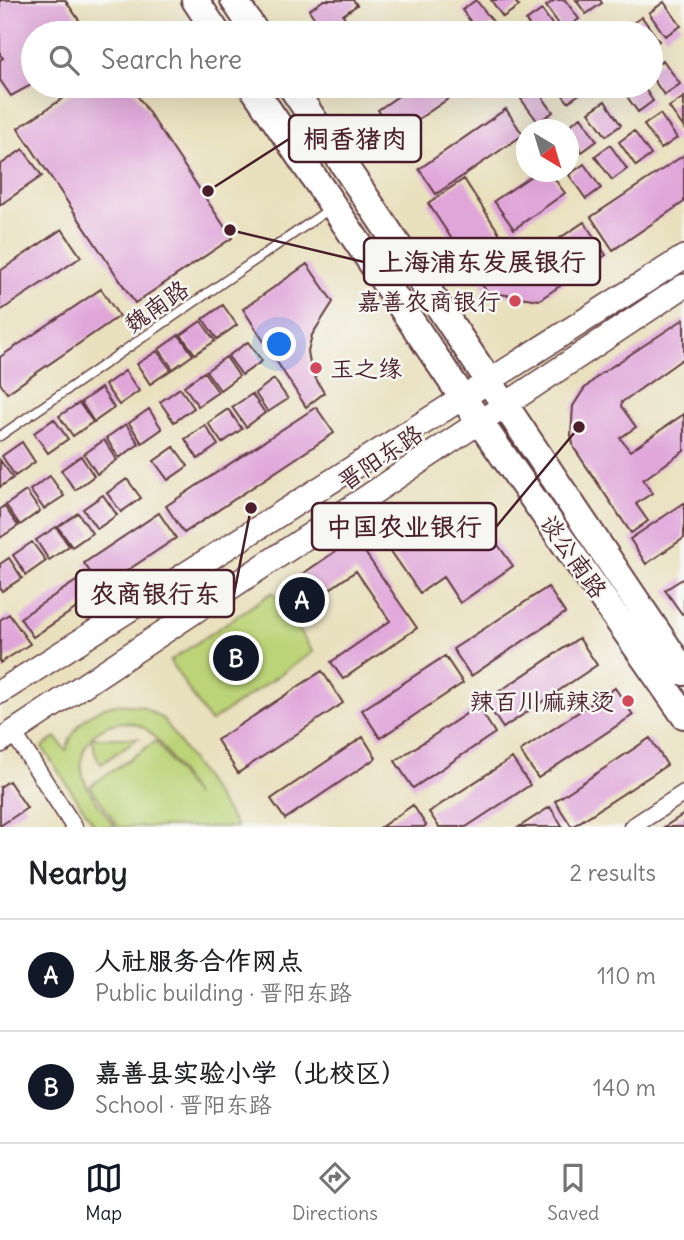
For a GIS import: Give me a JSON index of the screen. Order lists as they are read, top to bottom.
{
  "streets": {
    "main road": ["晋阳东路", "谈公南路"],
    "lane": ["魏南路"]
  },
  "crossings": [
    ["魏南路", "谈公南路"],
    ["晋阳东路", "谈公南路"]
  ],
  "places": [
    "桐香猪肉",
    "上海浦东发展银行",
    "嘉善农商银行",
    "玉之缘",
    "中国农业银行",
    "农商银行东",
    "辣百川麻辣烫"
  ],
  "north": "bottom right",
  "page": {
    "search": "Search here",
    "pins": ["A", "B"],
    "heading": ["Nearby", "2 results"],
    "list": [
      {
        "mark": "A",
        "name": "人社服务合作网点",
        "note": "Public building · 晋阳东路",
        "value": "110 m"
      },
      {
        "mark": "B",
        "name": "嘉善县实验小学（北校区）",
        "note": "School · 晋阳东路",
        "value": "140 m"
      }
    ],
    "nav": ["Map", "Directions", "Saved"]
  }
}
